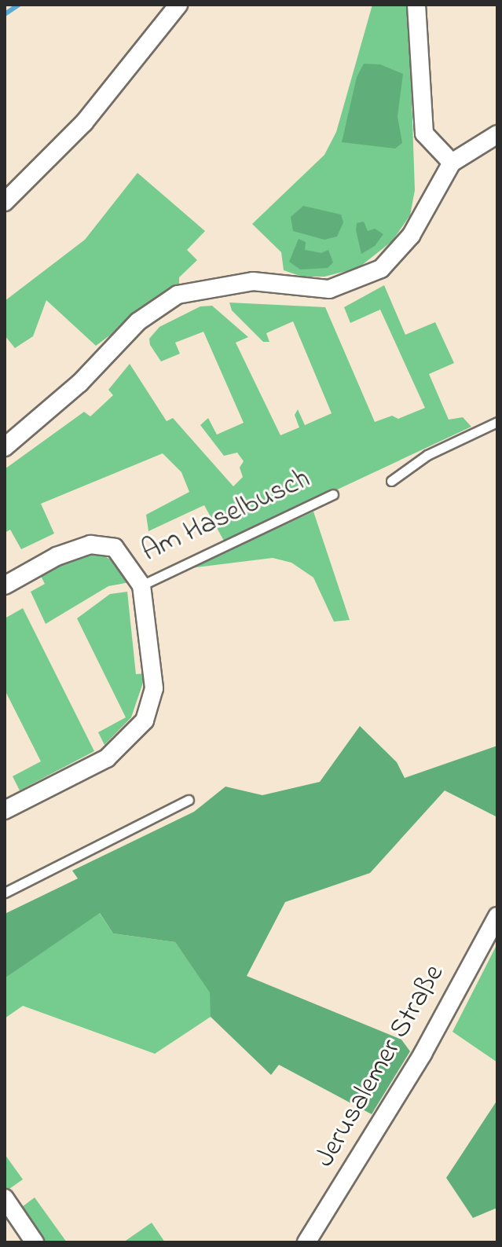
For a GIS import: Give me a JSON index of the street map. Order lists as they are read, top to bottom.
{
  "streets": {
    "street": ["Am Haselbusch", "Jerusalemer Straße"]
  }
}
